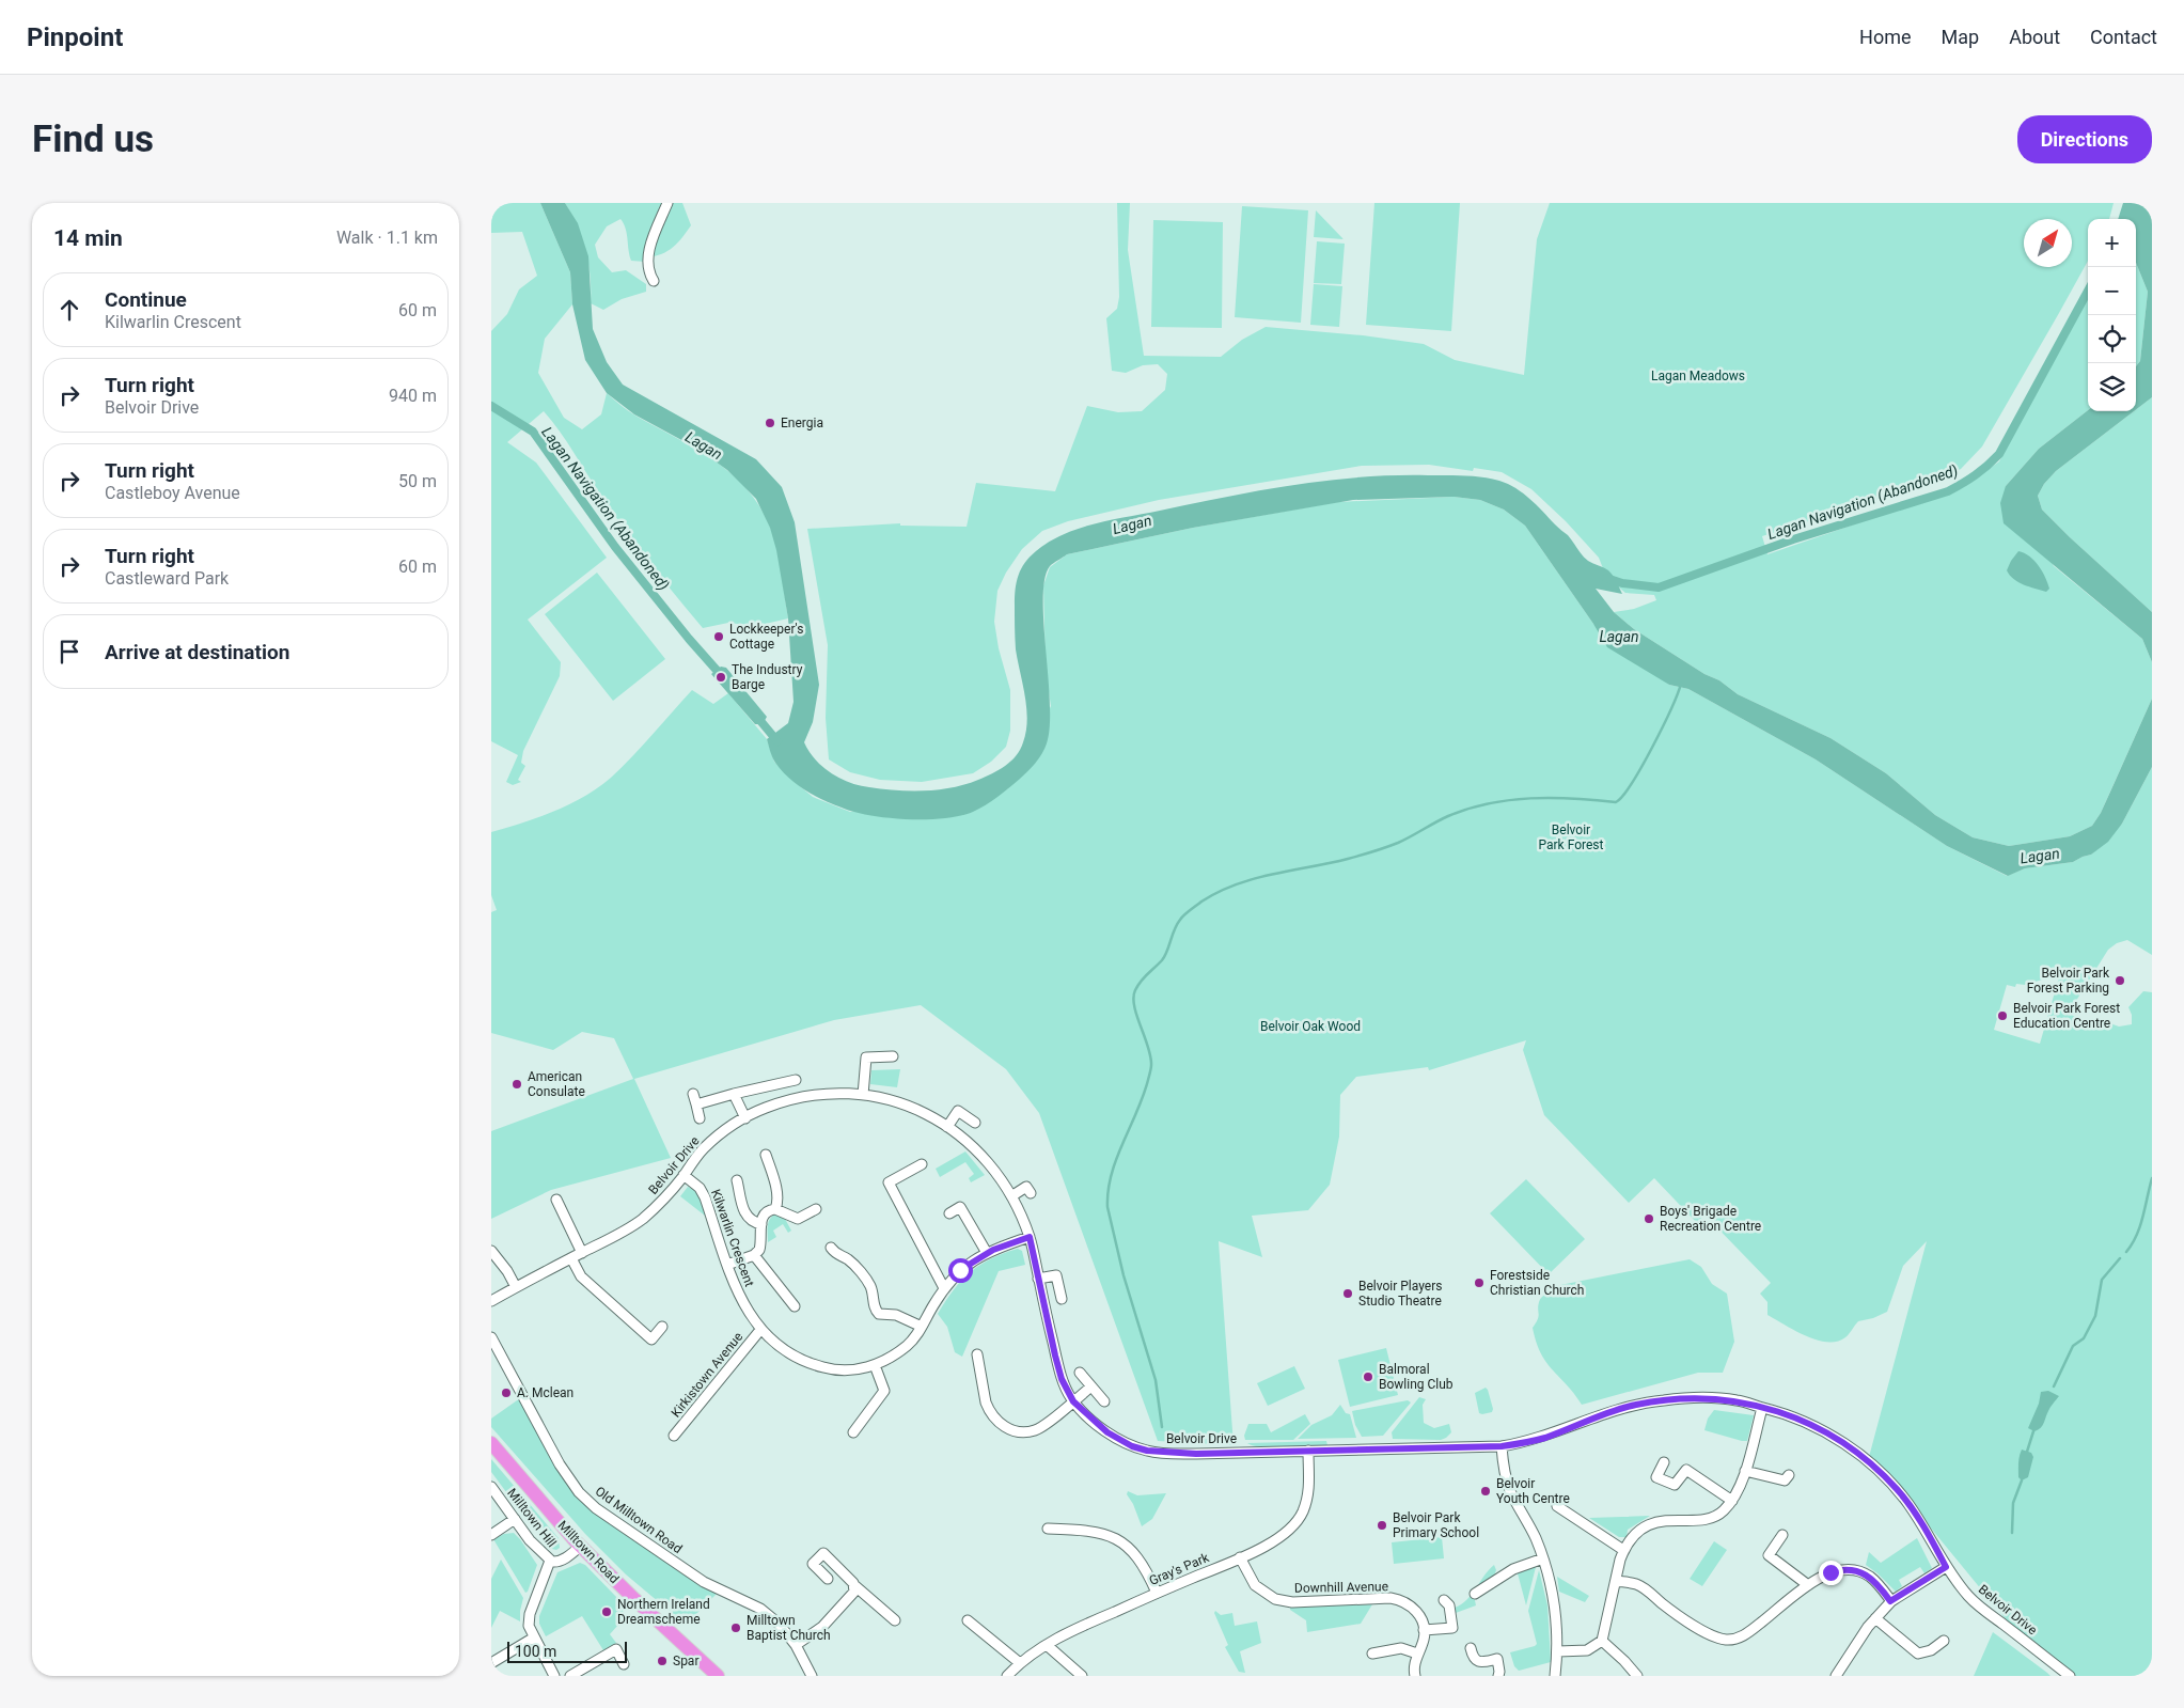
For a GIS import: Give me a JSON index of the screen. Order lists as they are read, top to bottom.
{
  "streets": {
    "highway": ["Milltown Road"],
    "street": [
      "Belvoir Drive",
      "Kilwarlin Crescent",
      "Kirkistown Avenue",
      "Milltown Hill",
      "Old Milltown Road",
      "Gray's Park",
      "Downhill Avenue"
    ]
  },
  "crossings": [
    ["Belvoir Drive", "Kilwarlin Crescent"],
    ["Belvoir Drive", "Gray's Park"],
    ["Kilwarlin Crescent", "Kirkistown Avenue"],
    ["Milltown Hill", "Milltown Road"],
    ["Gray's Park", "Downhill Avenue"]
  ],
  "water": ["Lagan", "Lagan Navigation (Abandoned)"],
  "parks": ["Lagan Meadows", "Belvoir Park Forest", "Belvoir Oak Wood"],
  "places": [
    "Energia",
    "Lockkeeper's Cottage",
    "The Industry Barge",
    "Belvoir Park Forest Parking",
    "Belvoir Park Forest Education Centre",
    "American Consulate",
    "Boys' Brigade Recreation Centre",
    "Forestside Christian Church",
    "Belvoir Players Studio Theatre",
    "Balmoral Bowling Club",
    "A. Mclean",
    "Belvoir Youth Centre",
    "Belvoir Park Primary School",
    "Northern Ireland Dreamscheme",
    "Milltown Baptist Church",
    "Spar"
  ],
  "scale_bar": "100 m",
  "north": "top right",
  "page": {
    "header": "Pinpoint",
    "nav": [
      "Home",
      "Map",
      "About",
      "Contact"
    ],
    "buttons": "Directions",
    "title": "Find us",
    "heading": ["14 min", "Walk · 1.1 km"],
    "map_buttons": ["+", "−"],
    "list": [
      ["Continue", "Kilwarlin Crescent", "60 m"],
      ["Turn right", "Belvoir Drive", "940 m"],
      ["Turn right", "Castleboy Avenue", "50 m"],
      ["Turn right", "Castleward Park", "60 m"],
      "Arrive at destination"
    ],
    "scale": "100 m"
  }
}
